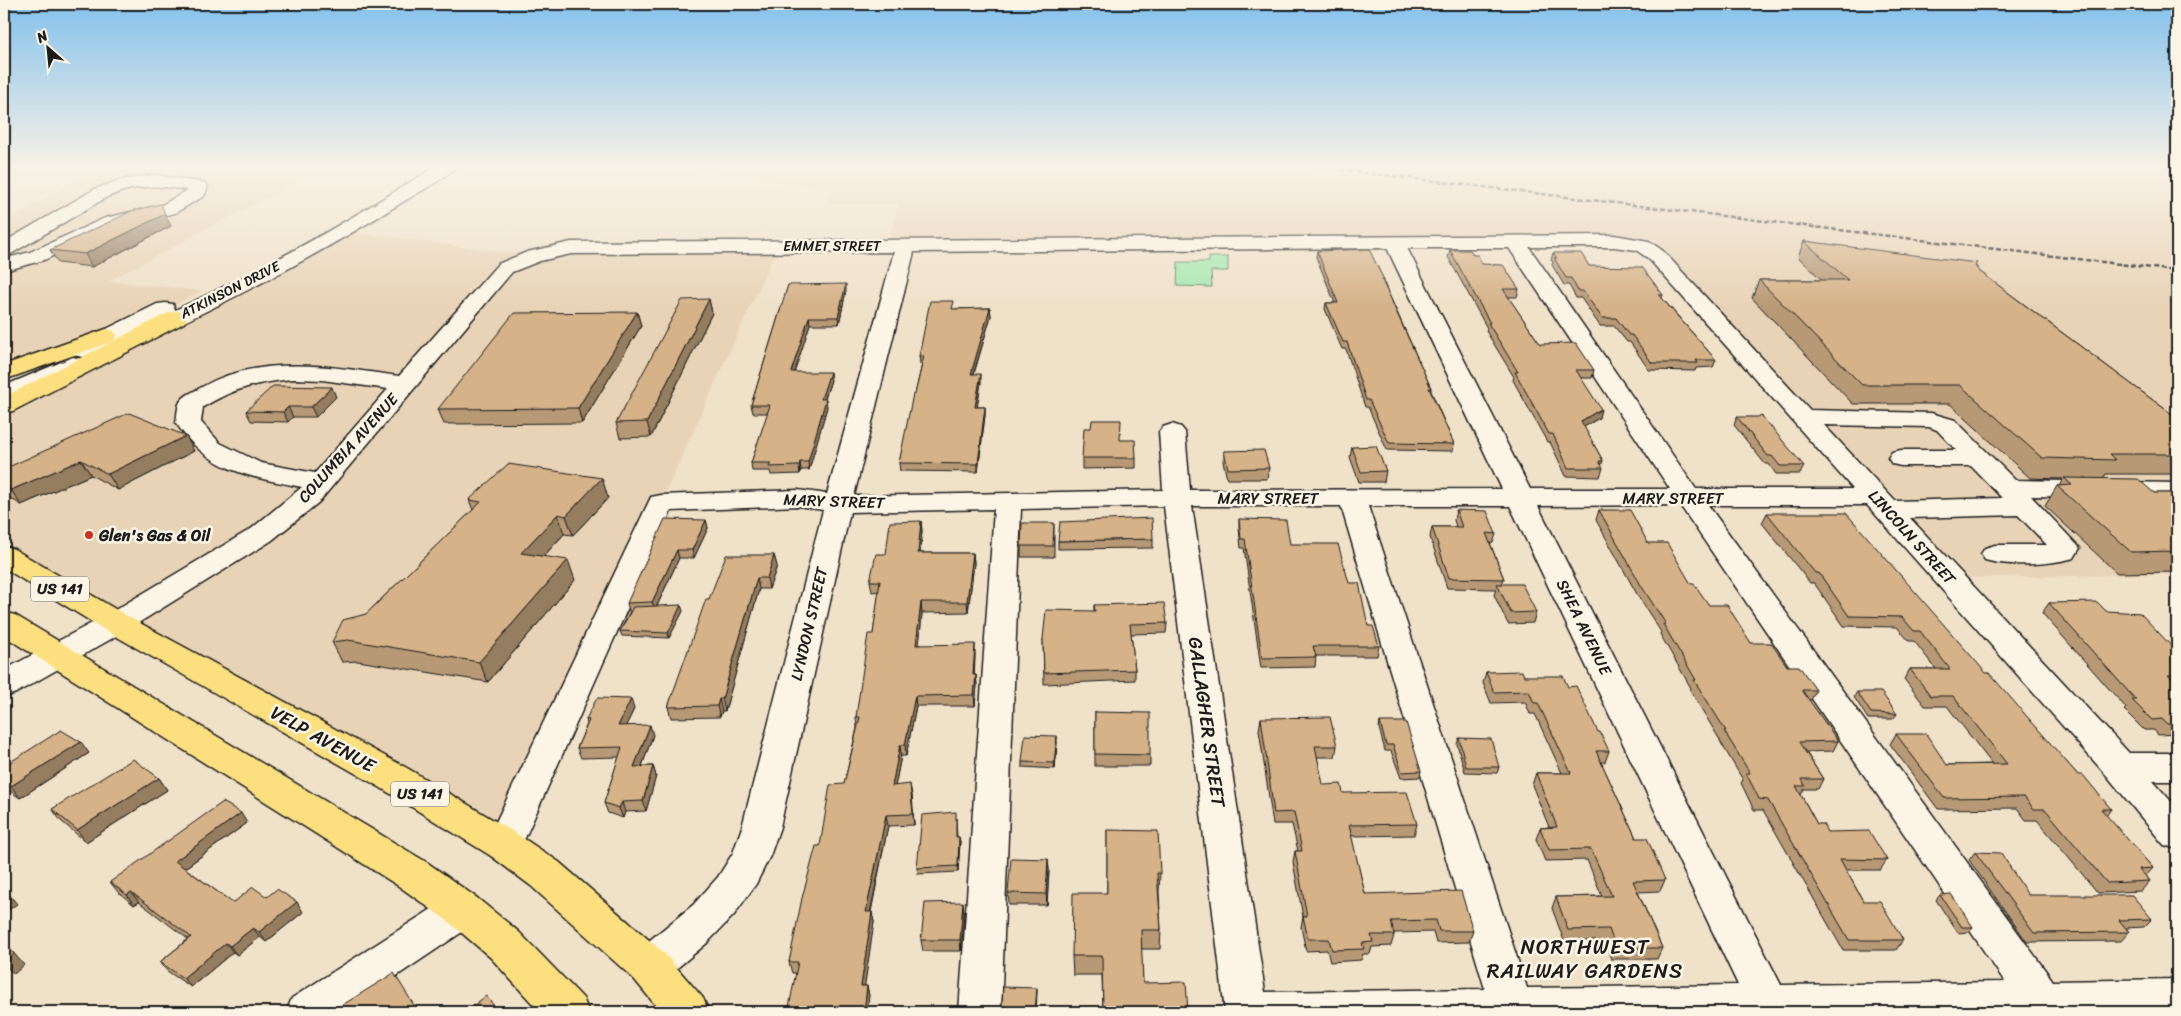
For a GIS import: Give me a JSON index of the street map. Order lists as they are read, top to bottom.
{
  "streets": {
    "main road": ["US 141", "VELP AVENUE"],
    "street": [
      "EMMET STREET",
      "ATKINSON DRIVE",
      "COLUMBIA AVENUE",
      "MARY STREET",
      "LINCOLN STREET",
      "LYNDON STREET",
      "SHEA AVENUE",
      "GALLAGHER STREET"
    ]
  },
  "crossings": [
    ["EMMET STREET", "COLUMBIA AVENUE"],
    ["EMMET STREET", "LINCOLN STREET"],
    ["EMMET STREET", "LYNDON STREET"],
    ["EMMET STREET", "SHEA AVENUE"],
    ["COLUMBIA AVENUE", "VELP AVENUE"],
    ["MARY STREET", "LINCOLN STREET"],
    ["MARY STREET", "LYNDON STREET"],
    ["MARY STREET", "SHEA AVENUE"],
    ["MARY STREET", "GALLAGHER STREET"],
    ["MARY STREET", "VELP AVENUE"],
    ["LYNDON STREET", "VELP AVENUE"]
  ],
  "districts": ["NORTHWEST RAILWAY GARDENS"],
  "places": ["Glen's Gas & Oil"],
  "north": "top left"
}
